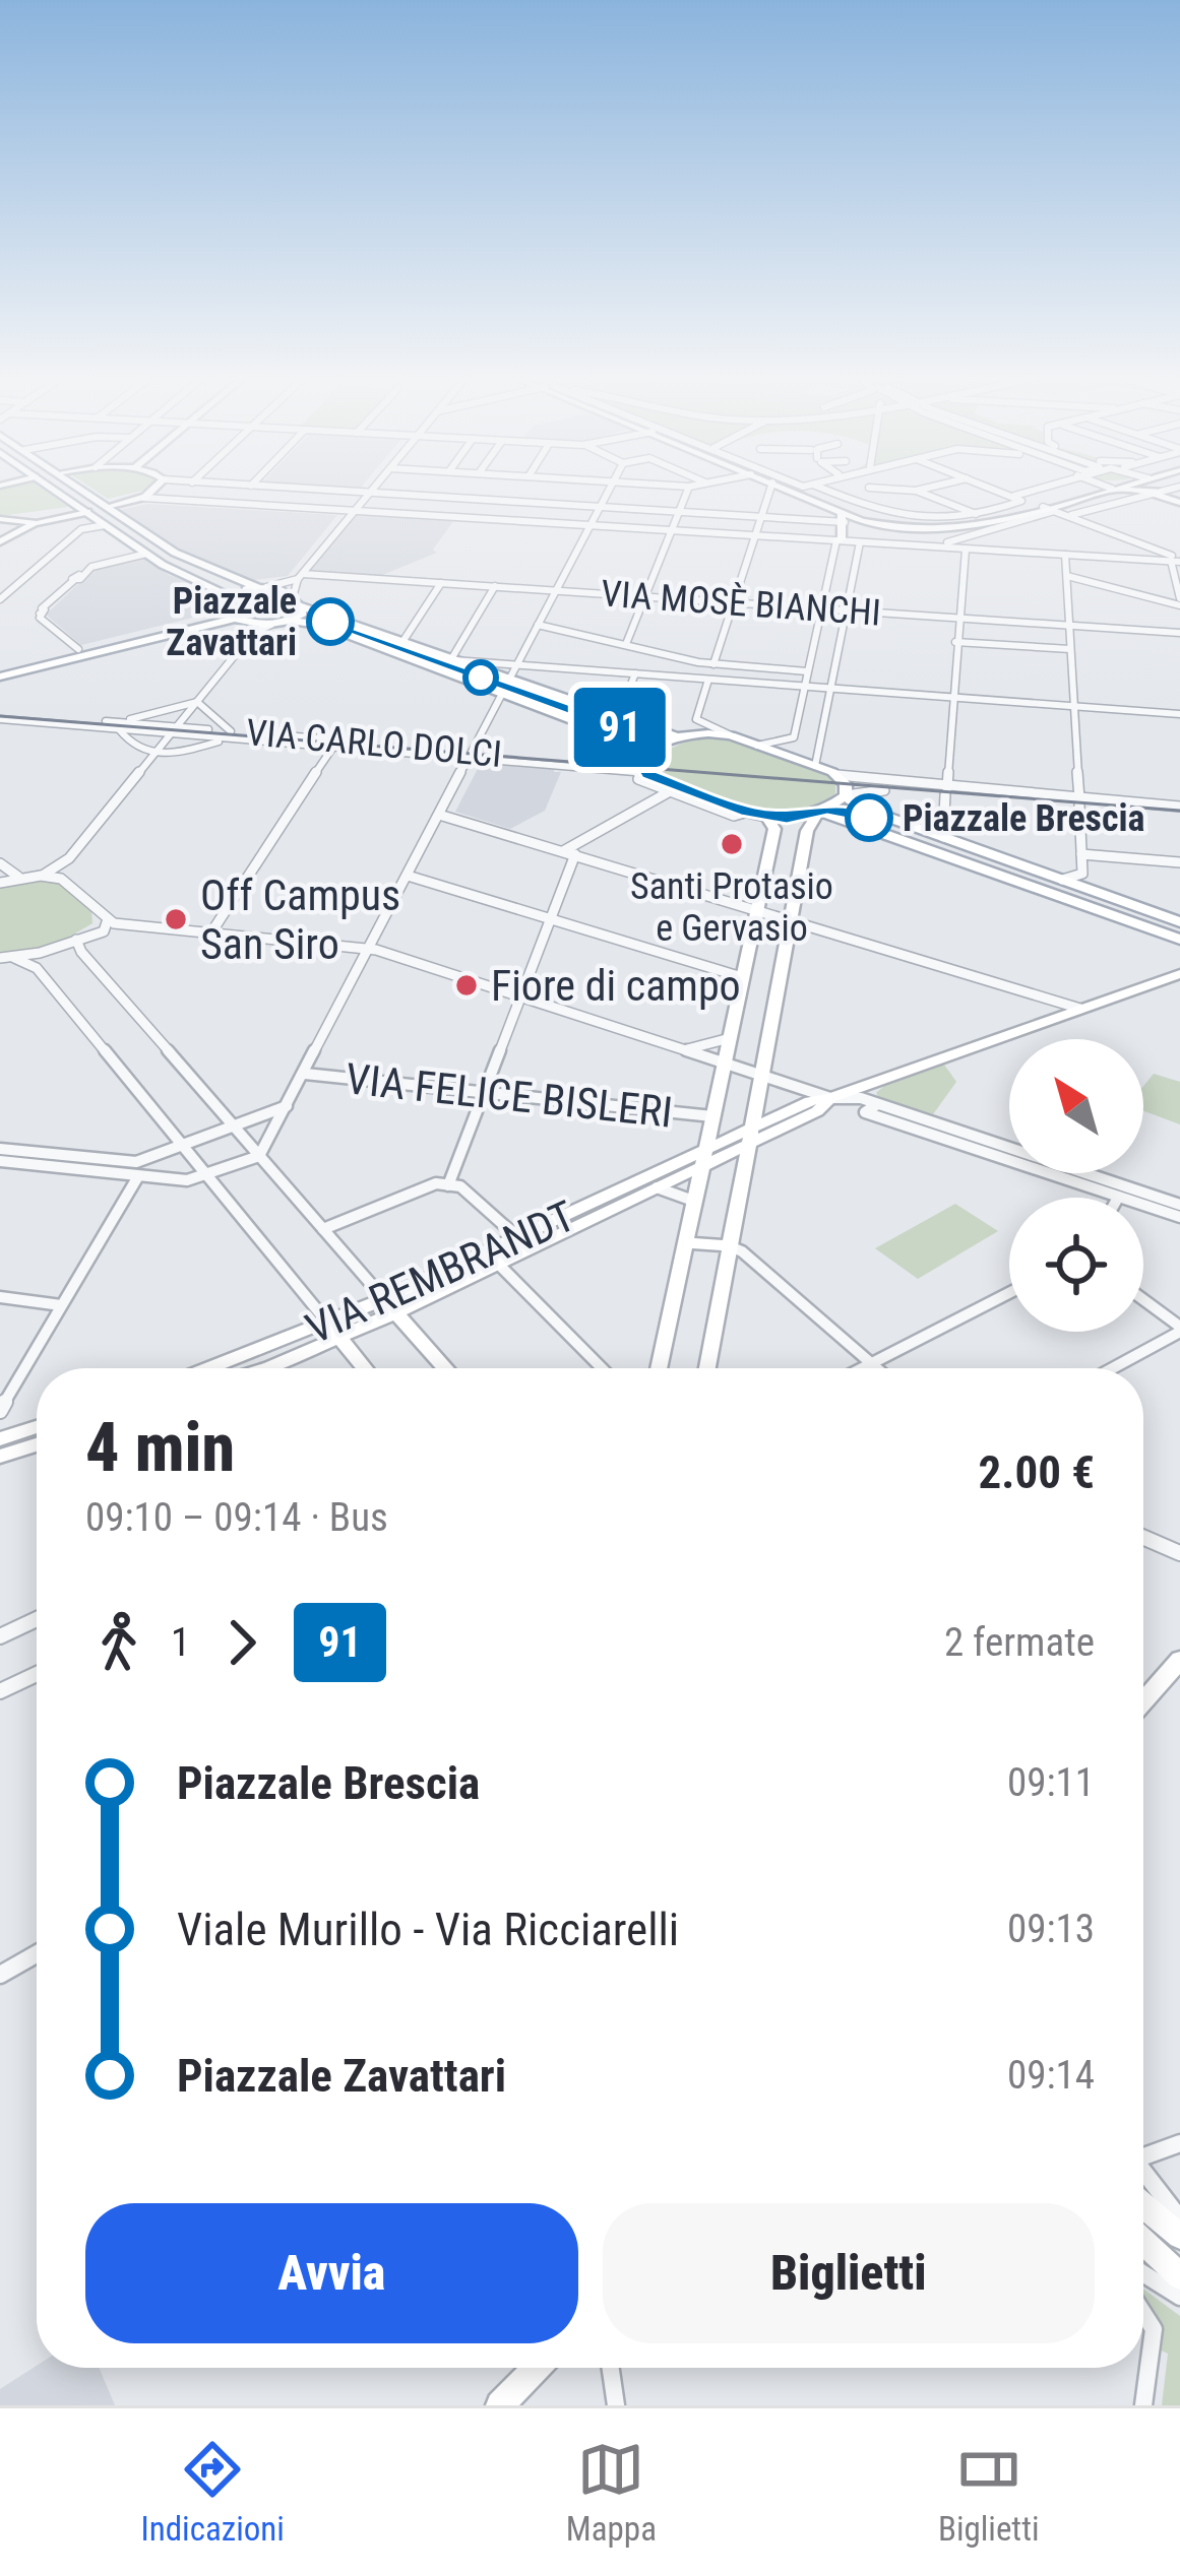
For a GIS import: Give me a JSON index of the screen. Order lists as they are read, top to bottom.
{
  "streets": {
    "street": [
      "VIA MOSÈ BIANCHI",
      "VIA CARLO DOLCI",
      "VIA FELICE BISLERI",
      "VIA REMBRANDT"
    ]
  },
  "places": [
    "Piazzale Zavattari",
    "Piazzale Brescia",
    "Santi Protasio e Gervasio",
    "Off Campus San Siro",
    "Fiore di campo"
  ],
  "lines": ["bus line 91"],
  "north": "top left",
  "page": {
    "on_map": "91",
    "heading": ["4 min", "09:10 – 09:14 · Bus", "2.00 €"],
    "legs": ["1", "91", "2 fermate"],
    "list": [
      {
        "name": "Piazzale Brescia",
        "value": "09:11"
      },
      {
        "name": "Viale Murillo - Via Ricciarelli",
        "value": "09:13"
      },
      {
        "name": "Piazzale Zavattari",
        "value": "09:14"
      }
    ],
    "buttons": ["Avvia", "Biglietti"],
    "tabs": ["Indicazioni", "Mappa", "Biglietti"]
  }
}
